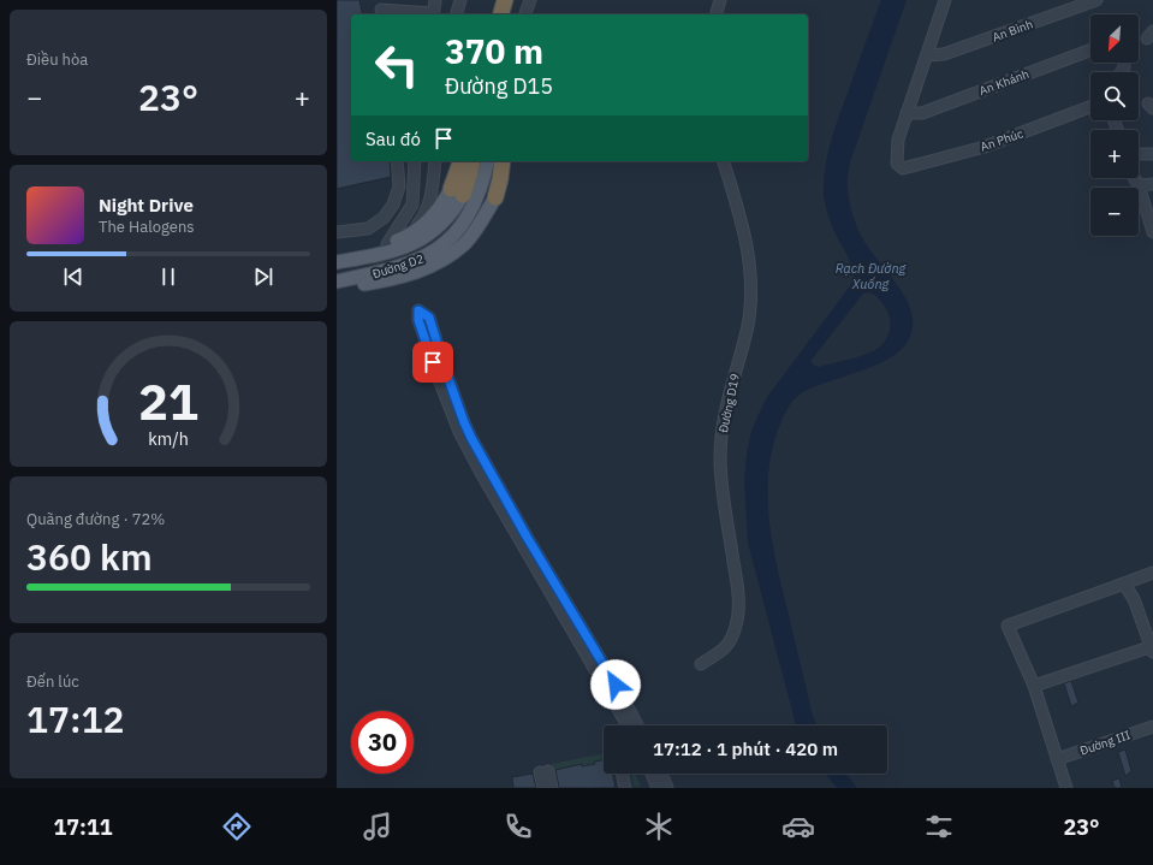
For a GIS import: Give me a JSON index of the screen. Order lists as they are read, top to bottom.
{
  "streets": {
    "main road": ["Đường D2"],
    "street": [
      "An Bình",
      "An Khánh",
      "An Phúc",
      "Đường D19",
      "Đường III"
    ]
  },
  "crossings": [
    ["An Khánh", "An Phúc"]
  ],
  "water": ["Rạch Đường Xuống"],
  "north": "bottom left",
  "page": {
    "tile": [
      "Điều hòa",
      ["Quãng đường · 72%", "360 km"],
      ["Đến lúc", "17:12"]
    ],
    "map_buttons": ["+", "−"],
    "turn": ["370 m", "Đường D15"],
    "heat": ["−", "23°", "+"],
    "then": "Sau đó",
    "song": ["Night Drive", "The Halogens"],
    "limit": "30",
    "trip": "17:12 · 1 phút · 420 m",
    "tabs": ["17:11", "23°"],
    "gauge": ["21", "km/h"]
  }
}
